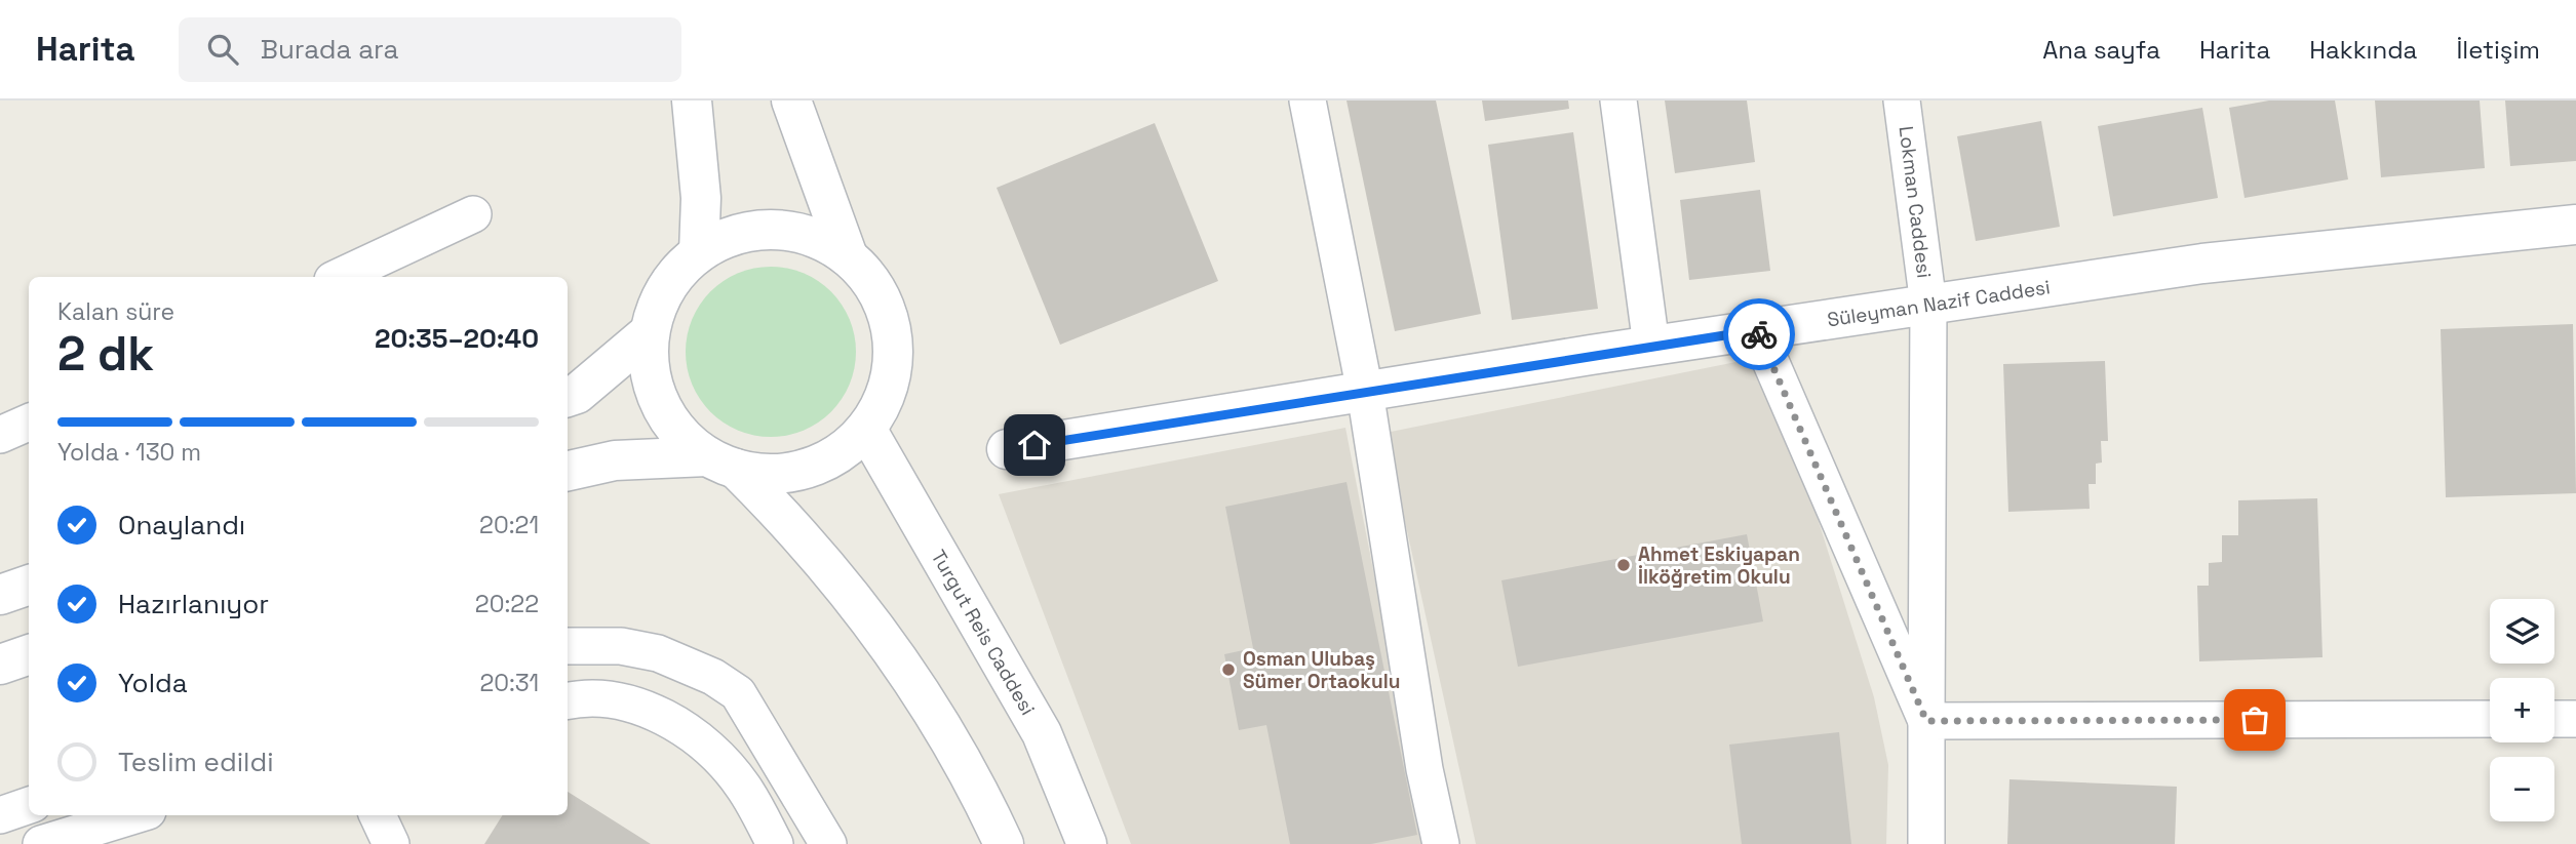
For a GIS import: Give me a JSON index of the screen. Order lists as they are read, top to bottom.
{
  "streets": {
    "street": ["Lokman Caddesi", "Süleyman Nazif Caddesi", "Turgut Reis Caddesi"]
  },
  "crossings": [
    ["Lokman Caddesi", "Süleyman Nazif Caddesi"]
  ],
  "places": ["Ahmet Eskiyapan İlköğretim Okulu", "Osman Ulubaş Sümer Ortaokulu"],
  "page": {
    "header": "Harita",
    "search": "Burada ara",
    "nav": [
      "Ana sayfa",
      "Harita",
      "Hakkında",
      "İletişim"
    ],
    "heading": ["2 dk", "Kalan süre", "20:35–20:40"],
    "bar": "Yolda · 130 m",
    "list": [
      ["Onaylandı", "20:21"],
      ["Hazırlanıyor", "20:22"],
      ["Yolda", "20:31"],
      "Teslim edildi"
    ],
    "map_buttons": ["+", "−"]
  }
}
